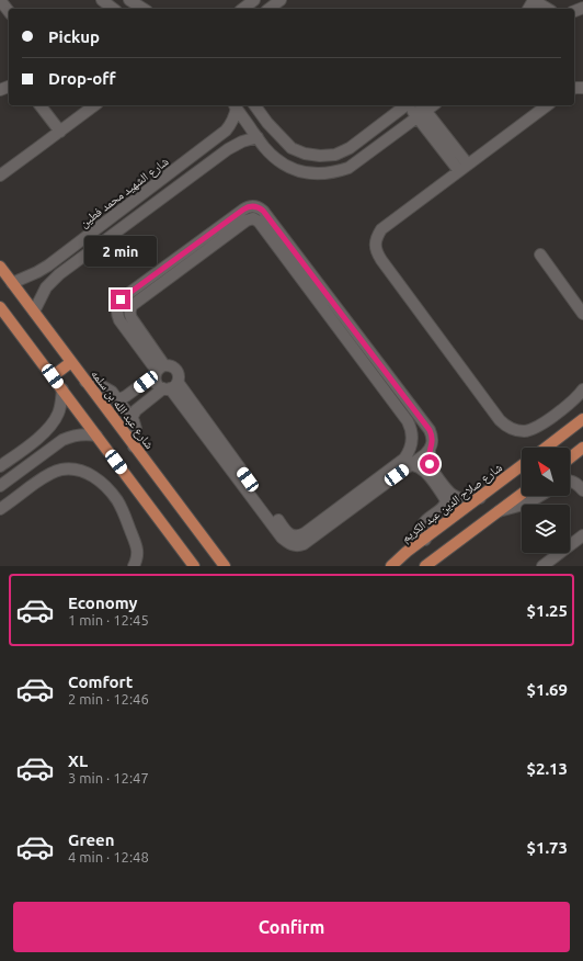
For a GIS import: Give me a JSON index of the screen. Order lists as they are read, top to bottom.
{
  "streets": {
    "main road": ["شارع عبد الله بن سلمه", "شارع صلاح الدين عبد الكريم"],
    "street": ["شارع الشهيد محمد فطين"]
  },
  "crossings": [
    ["شارع الشهيد محمد فطين", "شارع عبد الله بن سلمه"]
  ],
  "north": "top left",
  "page": {
    "banner": ["Pickup", "Drop-off"],
    "bubble": "2 min",
    "list": [
      {
        "name": "Economy",
        "note": "1 min · 12:45",
        "value": "$1.25"
      },
      {
        "name": "Comfort",
        "note": "2 min · 12:46",
        "value": "$1.69"
      },
      {
        "name": "XL",
        "note": "3 min · 12:47",
        "value": "$2.13"
      },
      {
        "name": "Green",
        "note": "4 min · 12:48",
        "value": "$1.73"
      }
    ],
    "buttons": "Confirm"
  }
}
